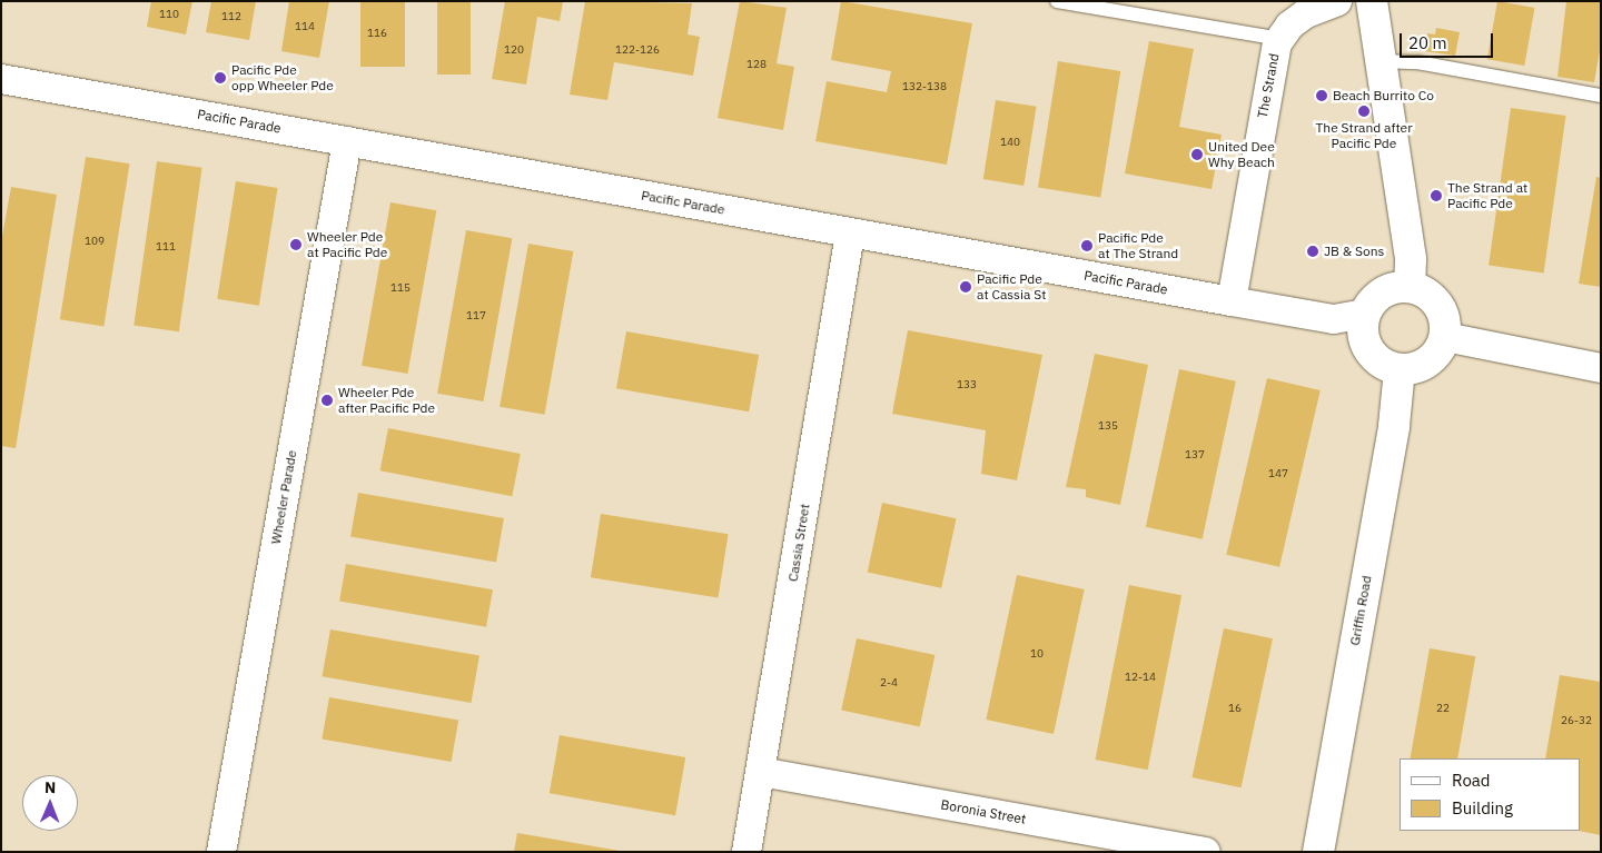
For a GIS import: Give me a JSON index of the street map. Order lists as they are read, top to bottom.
{
  "streets": {
    "main road": ["Griffin Road"],
    "street": [
      "The Strand",
      "Pacific Parade",
      "Wheeler Parade",
      "Cassia Street",
      "Boronia Street"
    ]
  },
  "crossings": [
    ["The Strand", "Pacific Parade"],
    ["Pacific Parade", "Wheeler Parade"],
    ["Pacific Parade", "Cassia Street"],
    ["Pacific Parade", "Griffin Road"],
    ["Cassia Street", "Boronia Street"]
  ],
  "places": [
    "Pacific Pde opp Wheeler Pde",
    "Beach Burrito Co",
    "The Strand after Pacific Pde",
    "United Dee Why Beach",
    "The Strand at Pacific Pde",
    "Wheeler Pde at Pacific Pde",
    "Pacific Pde at The Strand",
    "JB & Sons",
    "Pacific Pde at Cassia St",
    "Wheeler Pde after Pacific Pde"
  ],
  "house_numbers": [
    "110",
    "112",
    "114",
    "116",
    "120",
    "122-126",
    "128",
    "132-138",
    "140",
    "109",
    "111",
    "115",
    "117",
    "133",
    "135",
    "137",
    "147",
    "10",
    "12-14",
    "2-4",
    "16",
    "22",
    "26-32"
  ],
  "legend": ["Road", "Building"],
  "scale_bar": "20 m",
  "north": "top"
}
